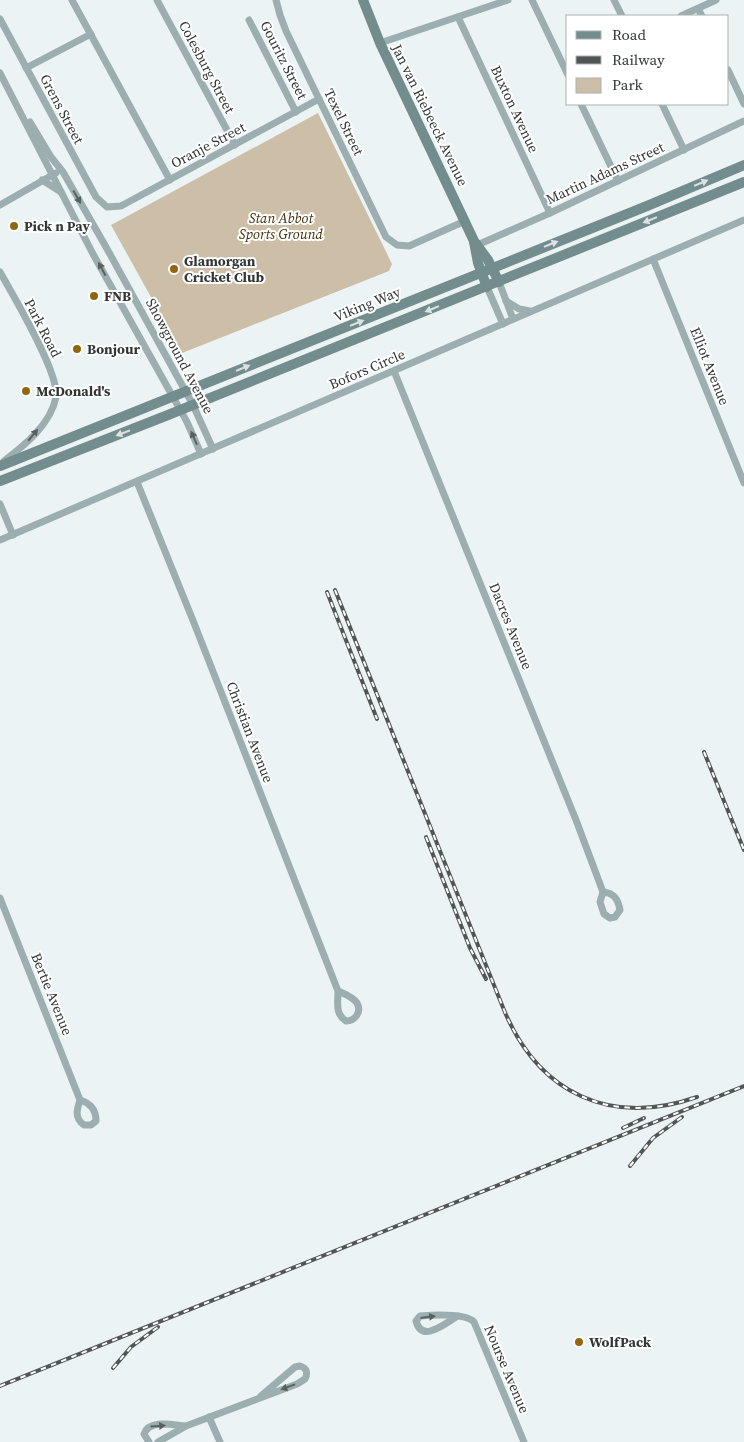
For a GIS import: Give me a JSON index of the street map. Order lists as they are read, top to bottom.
{
  "streets": {
    "main road": ["Jan van Riebeeck Avenue", "Viking Way"],
    "street": [
      "Gouritz Street",
      "Colesburg Street",
      "Grens Street",
      "Buxton Avenue",
      "Texel Street",
      "Oranje Street",
      "Martin Adams Street",
      "Park Road",
      "Showground Avenue",
      "Elliot Avenue",
      "Bofors Circle",
      "Dacres Avenue",
      "Christian Avenue",
      "Bertie Avenue",
      "Nourse Avenue"
    ]
  },
  "crossings": [
    ["Gouritz Street", "Oranje Street"],
    ["Colesburg Street", "Oranje Street"],
    ["Grens Street", "Oranje Street"],
    ["Buxton Avenue", "Martin Adams Street"],
    ["Jan van Riebeeck Avenue", "Texel Street"],
    ["Jan van Riebeeck Avenue", "Martin Adams Street"],
    ["Jan van Riebeeck Avenue", "Viking Way"],
    ["Jan van Riebeeck Avenue", "Bofors Circle"],
    ["Texel Street", "Oranje Street"],
    ["Viking Way", "Park Road"],
    ["Viking Way", "Showground Avenue"],
    ["Showground Avenue", "Bofors Circle"],
    ["Elliot Avenue", "Bofors Circle"],
    ["Bofors Circle", "Dacres Avenue"],
    ["Bofors Circle", "Christian Avenue"]
  ],
  "one_way": ["Park Road"],
  "parks": ["Stan Abbot Sports Ground"],
  "places": [
    "Pick n Pay",
    "Glamorgan Cricket Club",
    "FNB",
    "Bonjour",
    "McDonald's",
    "WolfPack"
  ],
  "legend": ["Road", "Railway", "Park"]
}
